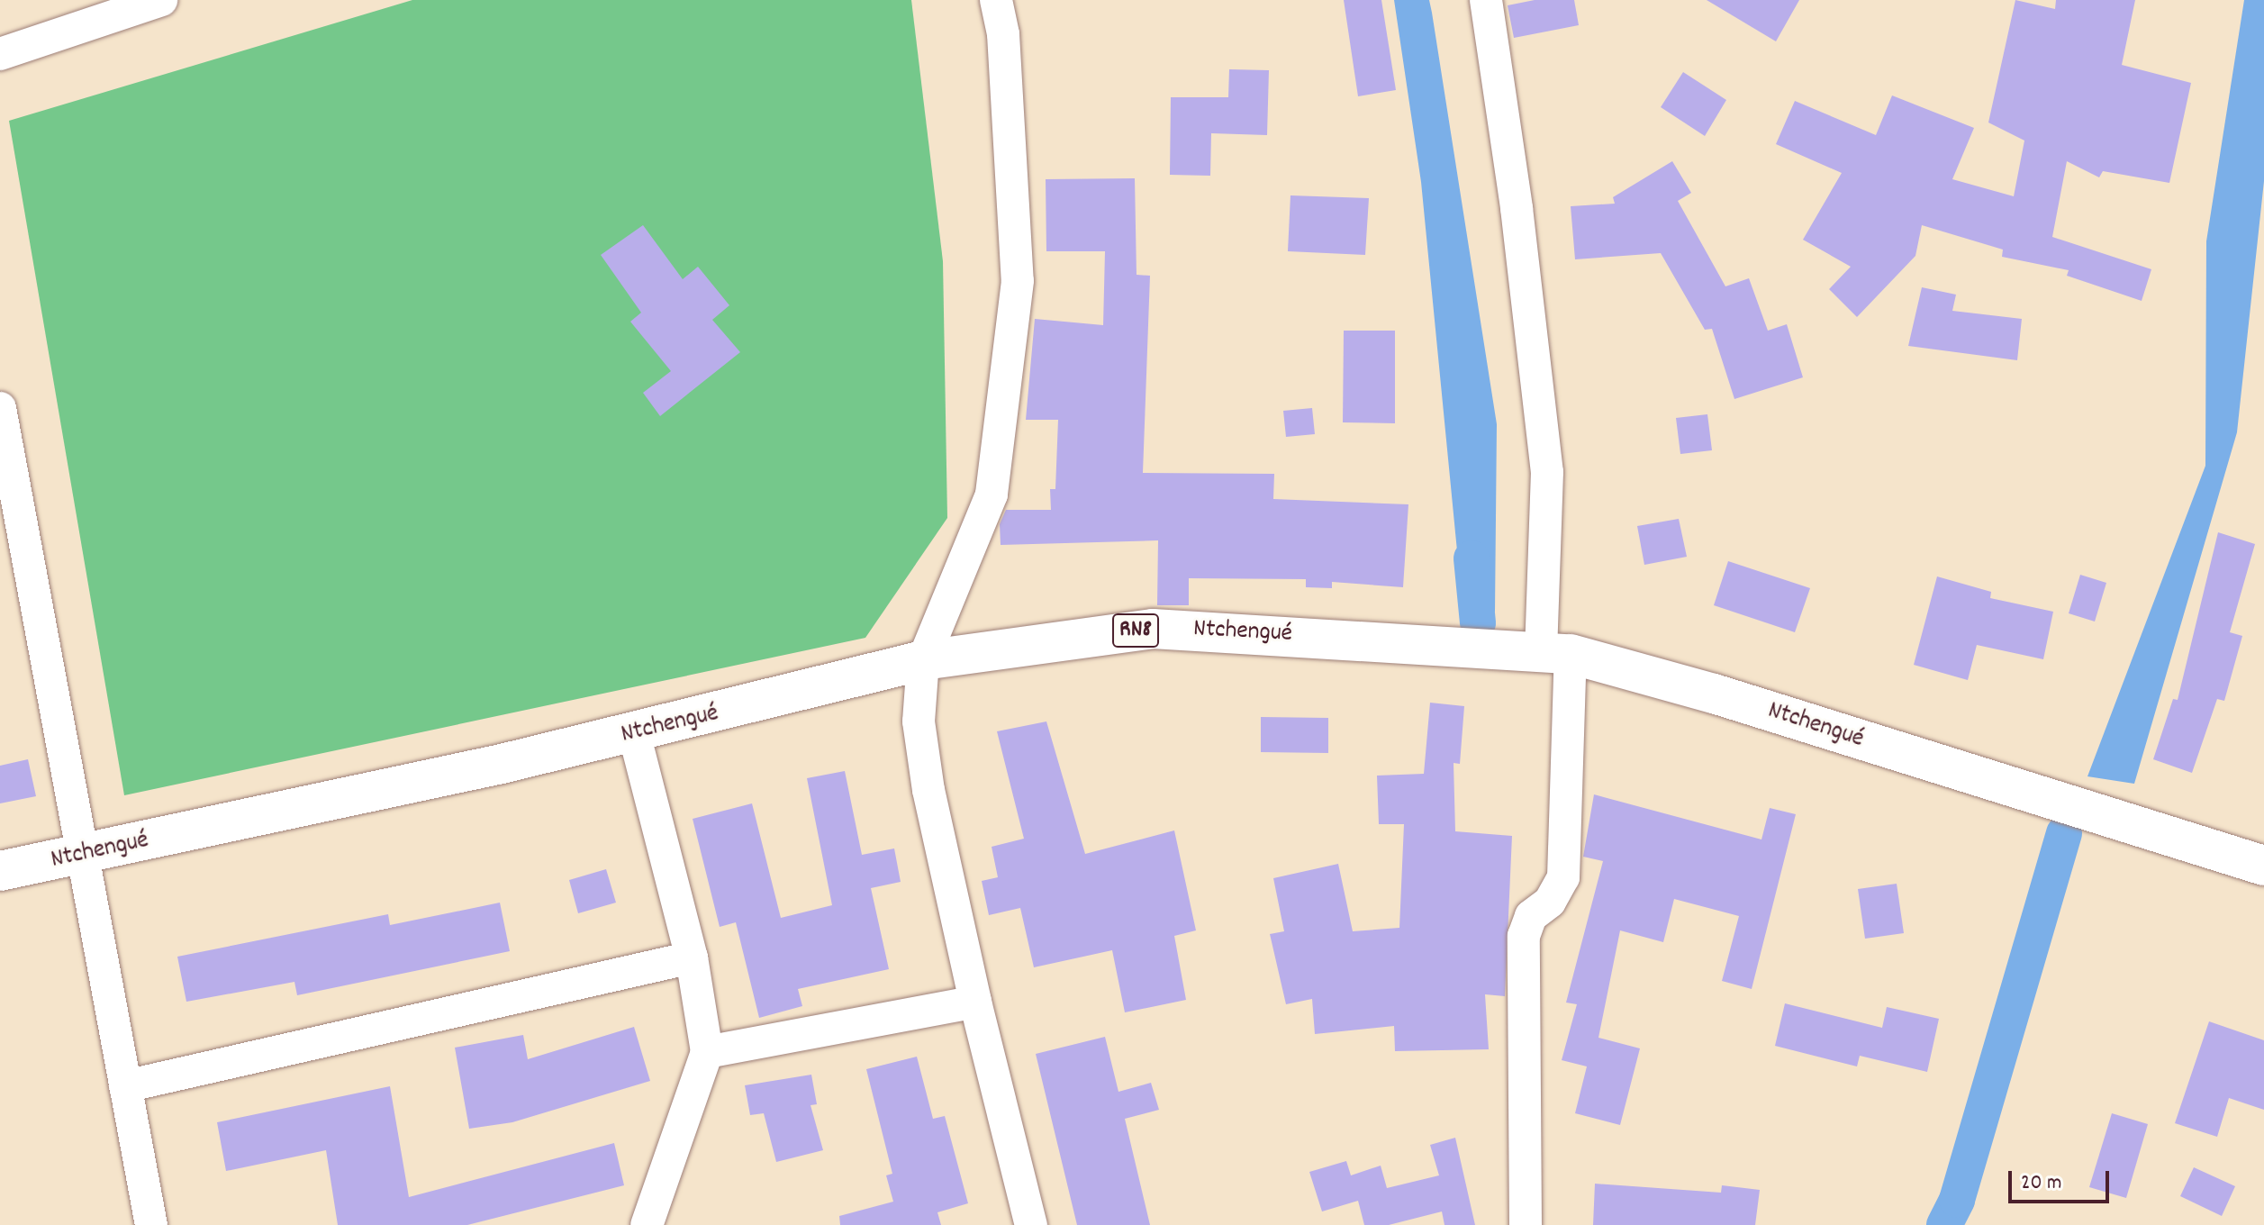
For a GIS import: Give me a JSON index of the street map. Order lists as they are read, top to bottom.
{
  "streets": {
    "main road": ["RN8", "Ntchengué"]
  },
  "scale_bar": "20 m"
}
